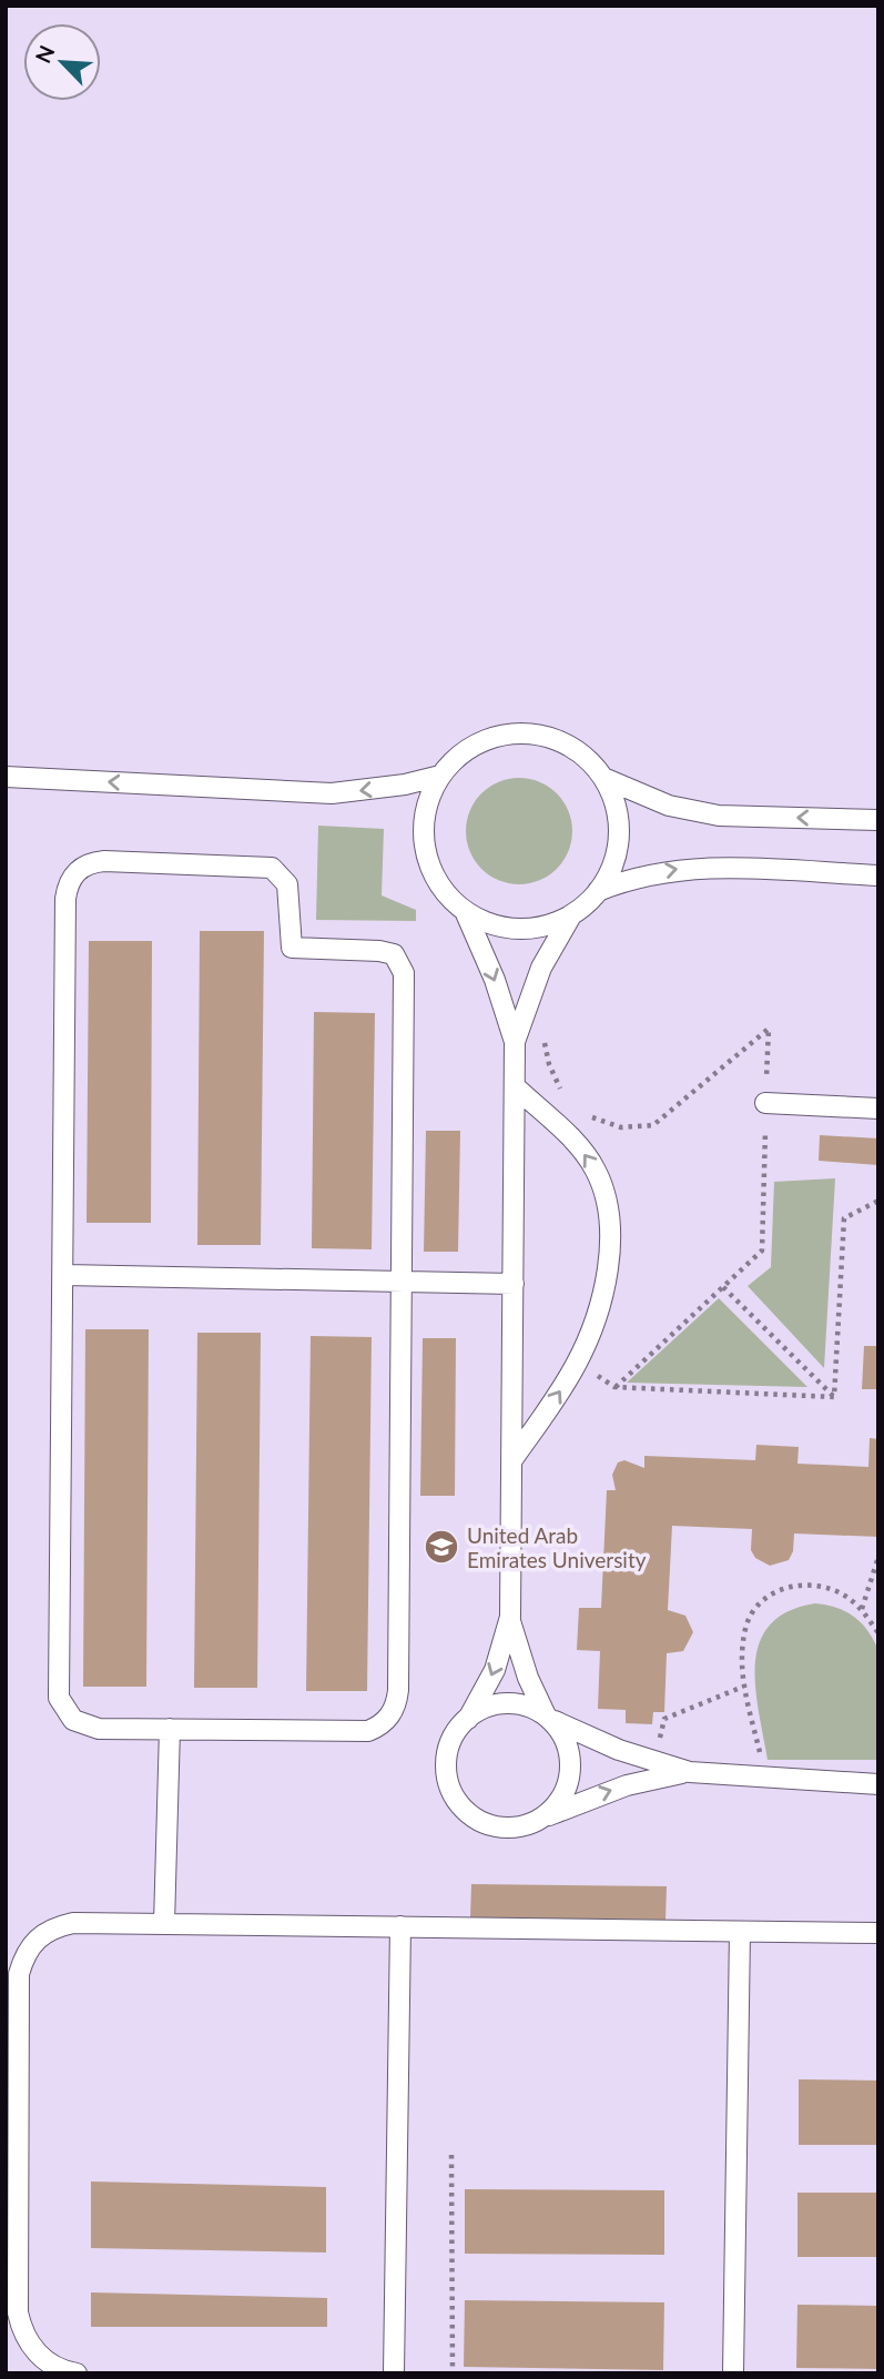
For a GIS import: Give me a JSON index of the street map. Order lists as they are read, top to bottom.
{
  "places": {
    "school or university": ["United Arab Emirates University"]
  },
  "north": "top left"
}
